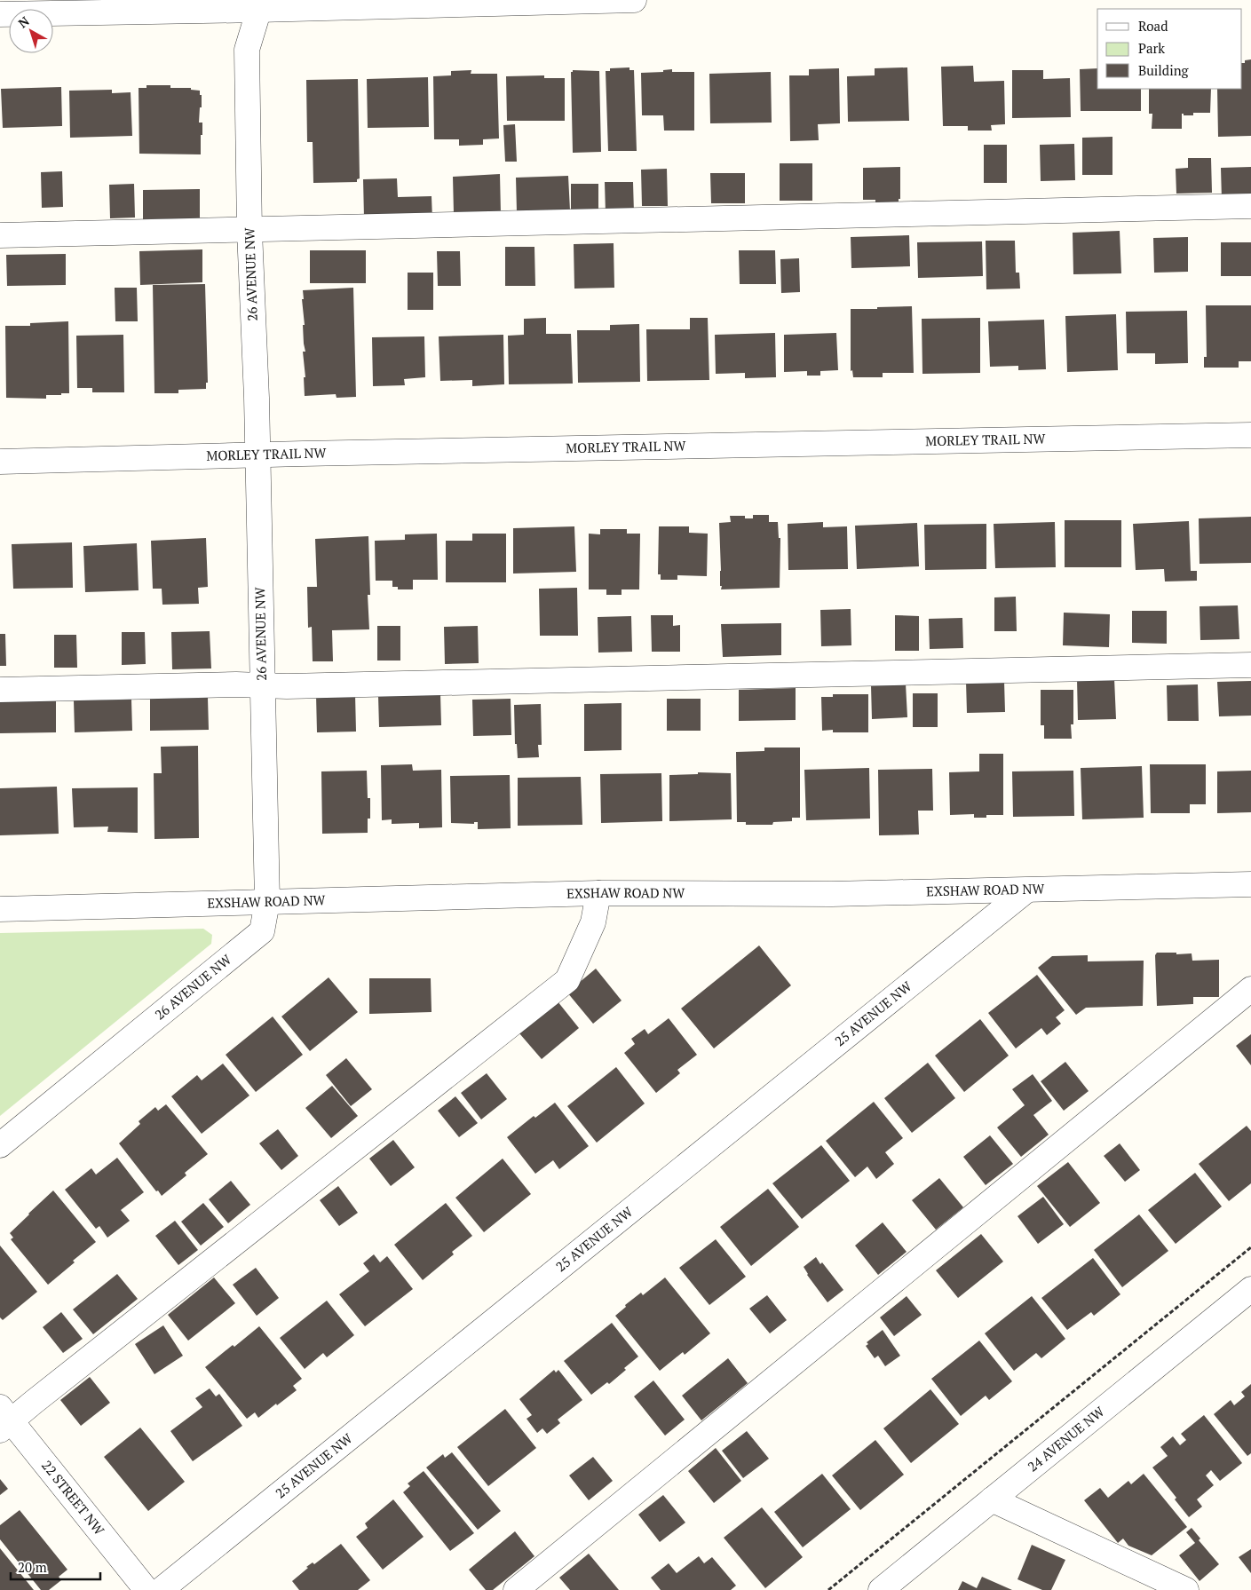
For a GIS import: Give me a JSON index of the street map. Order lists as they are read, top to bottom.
{
  "streets": {
    "street": [
      "26 AVENUE NW",
      "MORLEY TRAIL NW",
      "EXSHAW ROAD NW",
      "25 AVENUE NW",
      "24 AVENUE NW",
      "22 STREET NW"
    ]
  },
  "crossings": [
    ["26 AVENUE NW", "MORLEY TRAIL NW"],
    ["26 AVENUE NW", "EXSHAW ROAD NW"],
    ["EXSHAW ROAD NW", "25 AVENUE NW"]
  ],
  "legend": ["Road", "Park", "Building"],
  "scale_bar": "20 m",
  "north": "top left"
}
